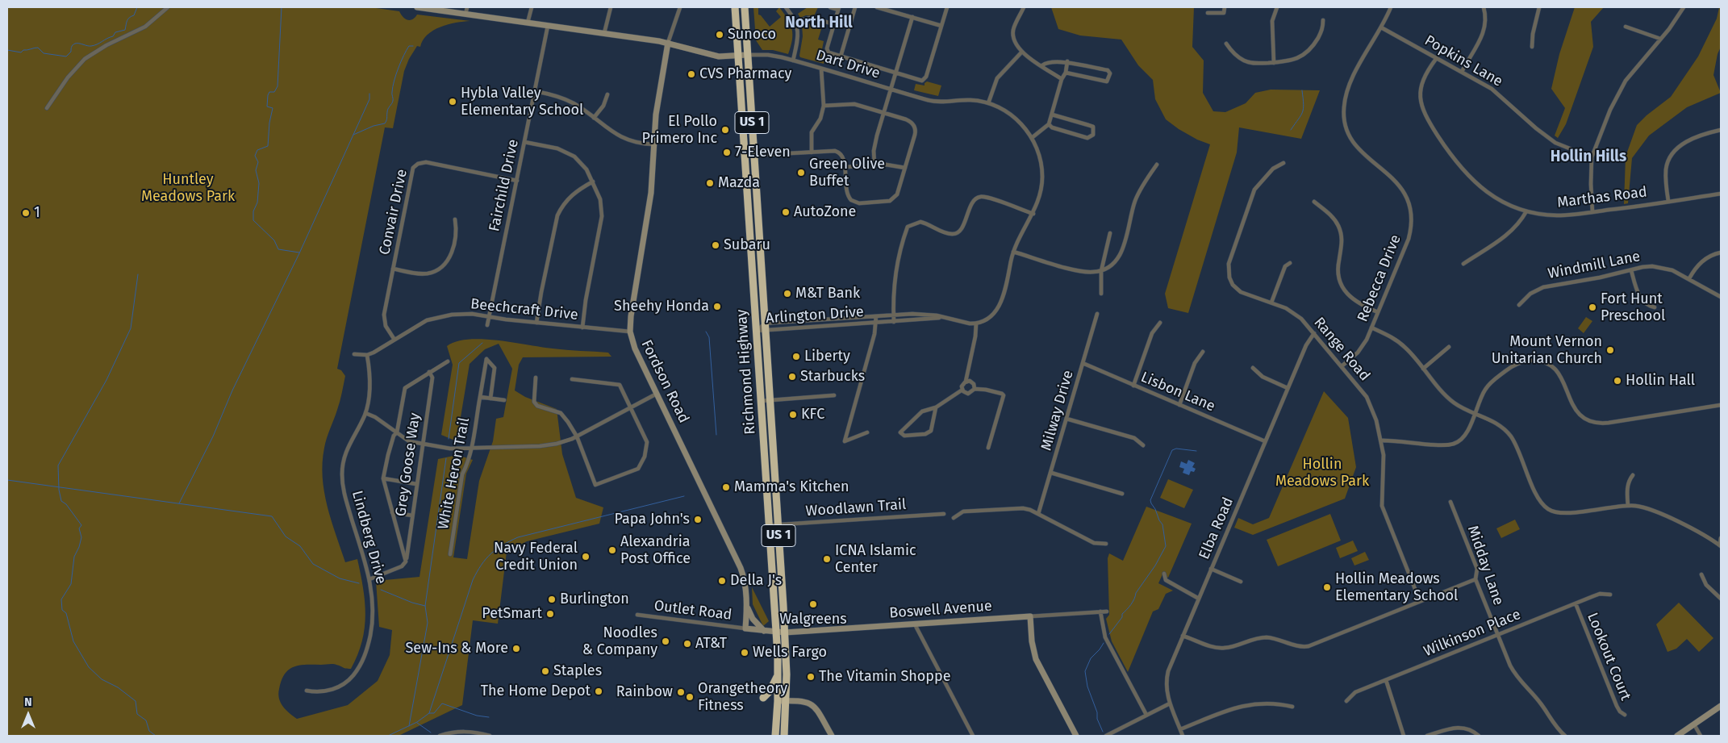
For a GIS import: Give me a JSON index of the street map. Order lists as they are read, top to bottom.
{
  "streets": {
    "highway": ["US 1", "Richmond Highway"],
    "street": [
      "Popkins Lane",
      "Dart Drive",
      "Fairchild Drive",
      "Marthas Road",
      "Convair Drive",
      "Windmill Lane",
      "Rebecca Drive",
      "Beechcraft Drive",
      "Arlington Drive",
      "Range Road",
      "Fordson Road",
      "Lisbon Lane",
      "Milway Drive",
      "Grey Goose Way",
      "White Heron Trail",
      "Woodlawn Trail",
      "Elba Road",
      "Lindberg Drive",
      "Midday Lane",
      "Boswell Avenue",
      "Outlet Road",
      "Wilkinson Place",
      "Lookout Court"
    ]
  },
  "crossings": [
    ["Popkins Lane", "Marthas Road"],
    ["Popkins Lane", "Rebecca Drive"],
    ["Dart Drive", "Richmond Highway"],
    ["Fairchild Drive", "Convair Drive"],
    ["Fairchild Drive", "Beechcraft Drive"],
    ["Convair Drive", "Beechcraft Drive"],
    ["Rebecca Drive", "Range Road"],
    ["Beechcraft Drive", "Fordson Road"],
    ["Beechcraft Drive", "Lindberg Drive"],
    ["Arlington Drive", "Richmond Highway"],
    ["Range Road", "Elba Road"],
    ["Richmond Highway", "Woodlawn Trail"],
    ["Richmond Highway", "Boswell Avenue"],
    ["Fordson Road", "Outlet Road"],
    ["Lisbon Lane", "Milway Drive"],
    ["Lisbon Lane", "Elba Road"],
    ["Midday Lane", "Wilkinson Place"],
    ["Wilkinson Place", "Lookout Court"]
  ],
  "districts": ["North Hill", "Hollin Hills"],
  "parks": ["Huntley Meadows Park", "Hollin Meadows Park"],
  "places": [
    "Sunoco",
    "CVS Pharmacy",
    "Hybla Valley Elementary School",
    "El Pollo Primero Inc",
    "7-Eleven",
    "Green Olive Buffet",
    "Mazda",
    "AutoZone",
    "1",
    "Subaru",
    "M&T Bank",
    "Sheehy Honda",
    "Fort Hunt Preschool",
    "Mount Vernon Unitarian Church",
    "Liberty",
    "Starbucks",
    "Hollin Hall",
    "KFC",
    "Mamma's Kitchen",
    "Papa John's",
    "Alexandria Post Office",
    "Navy Federal Credit Union",
    "ICNA Islamic Center",
    "Della J's",
    "Hollin Meadows Elementary School",
    "Burlington",
    "Walgreens",
    "PetSmart",
    "Noodles & Company",
    "AT&T",
    "Sew-Ins & More",
    "Wells Fargo",
    "Staples",
    "The Vitamin Shoppe",
    "The Home Depot",
    "Rainbow",
    "Orangetheory Fitness"
  ],
  "north": "top"
}
